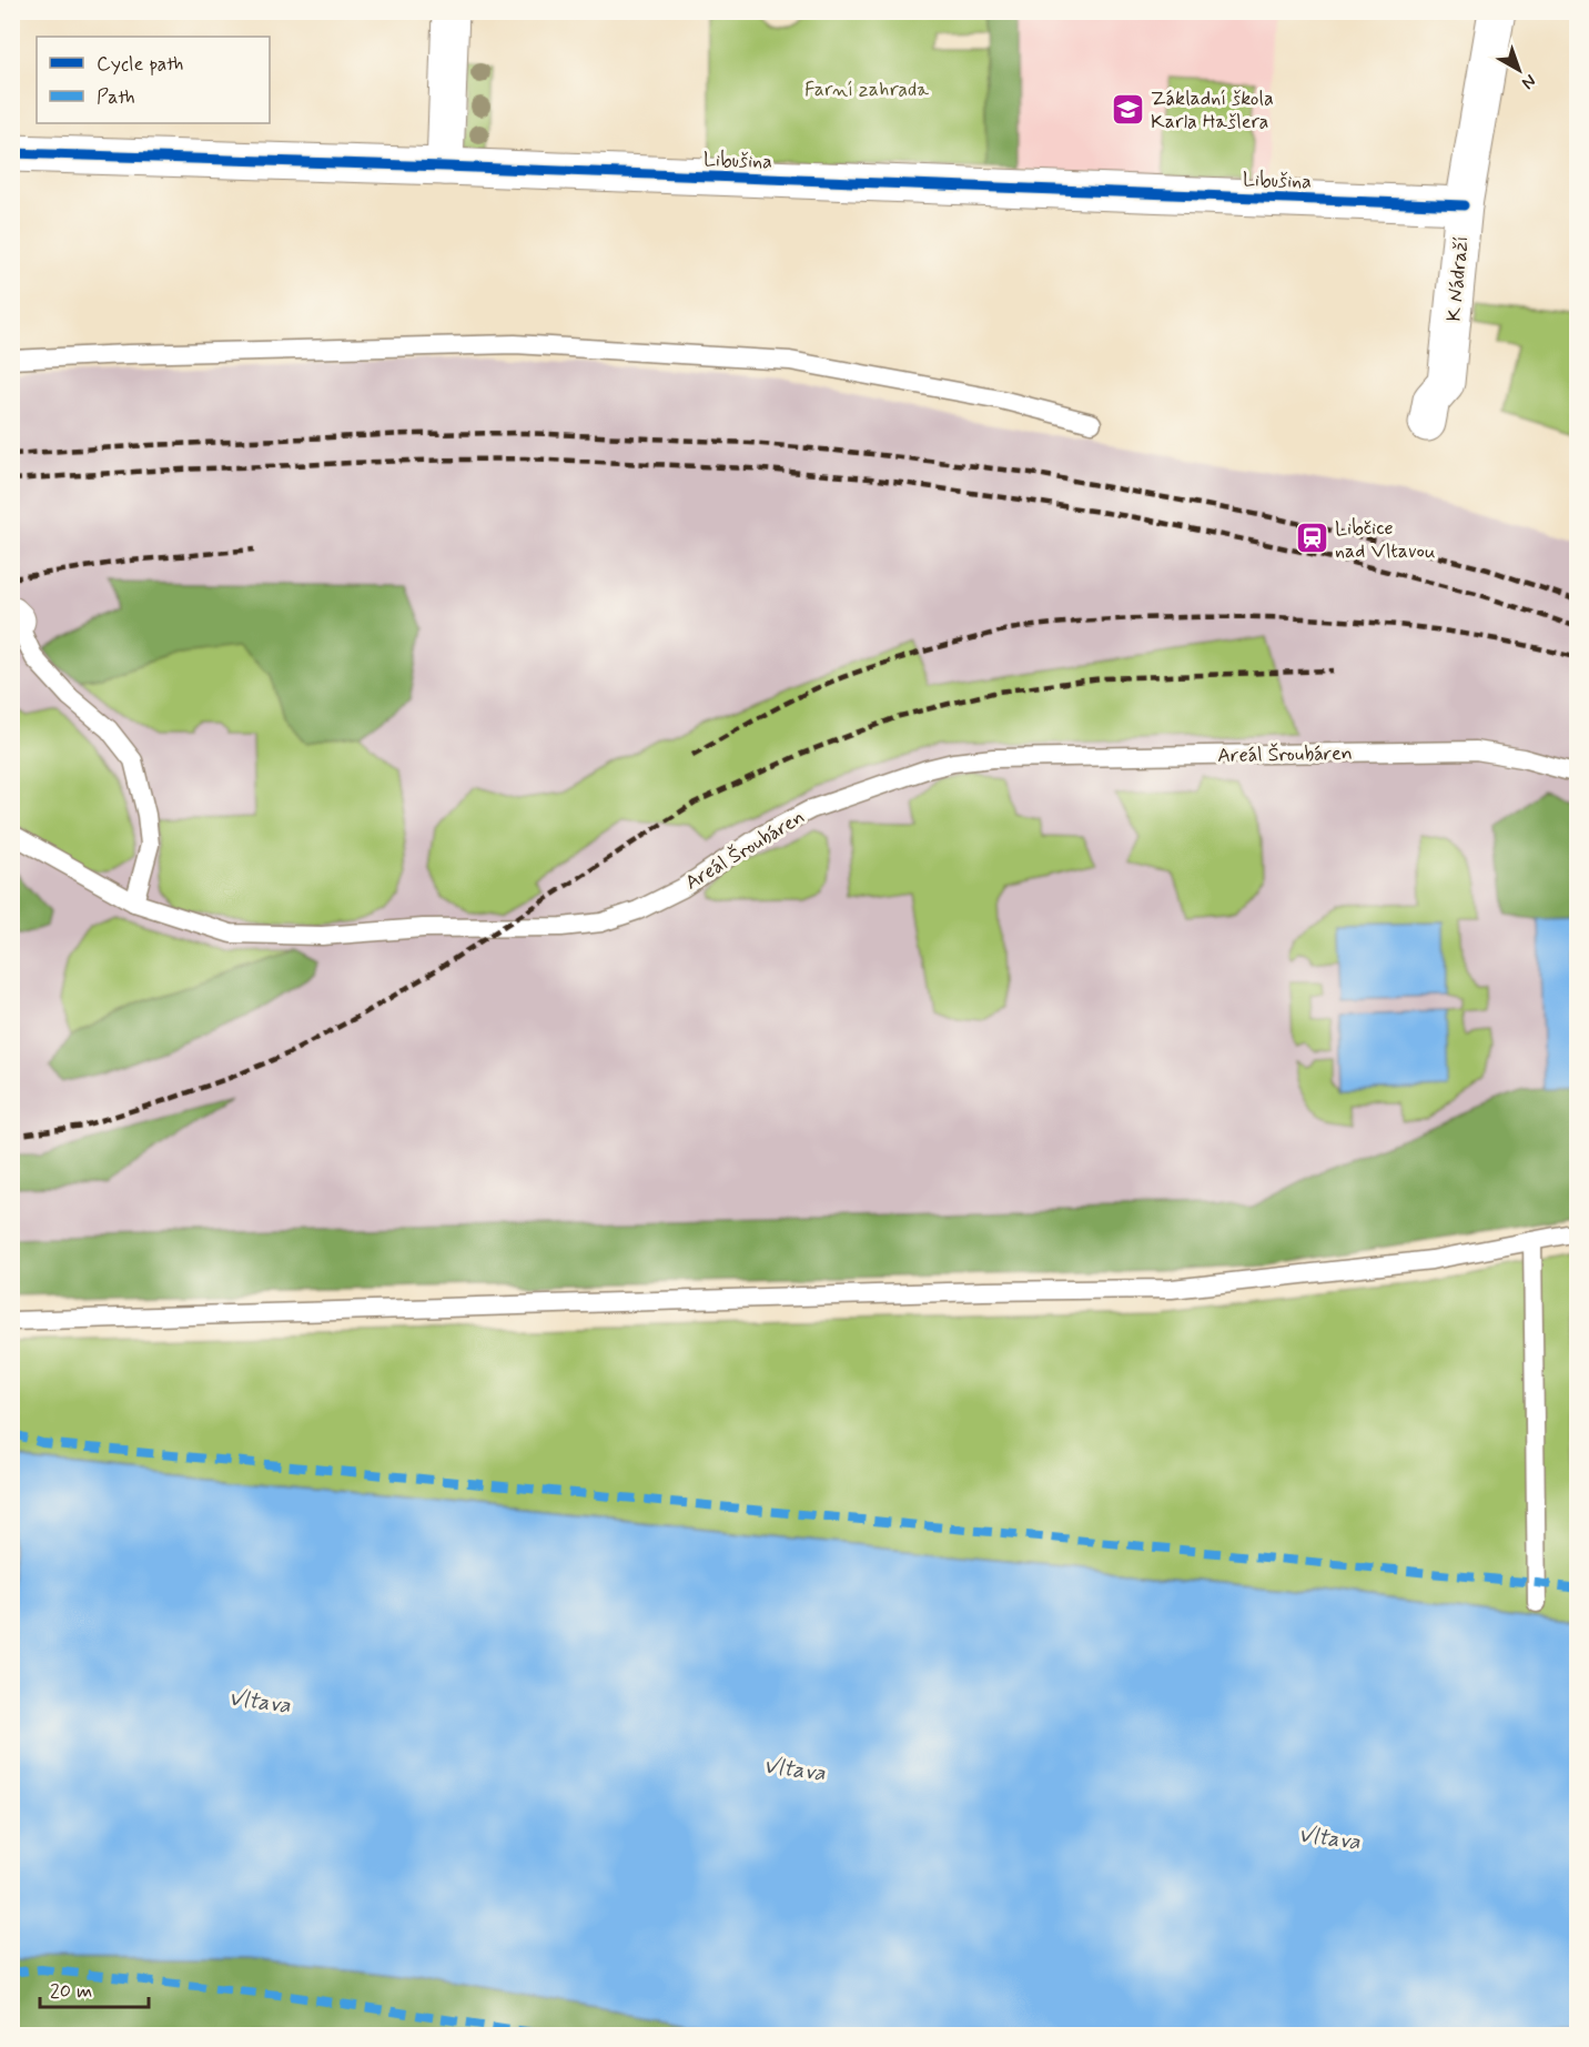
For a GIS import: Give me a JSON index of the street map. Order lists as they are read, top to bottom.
{
  "streets": {
    "street": ["Libušina", "K Nádraží"],
    "lane": ["Areál Šroubáren"]
  },
  "crossings": [
    ["Libušina", "K Nádraží"]
  ],
  "water": ["Vltava"],
  "parks": ["Farní zahrada"],
  "places": {
    "school or university": ["Základní škola Karla Hašlera"],
    "station": ["Libčice nad Vltavou"]
  },
  "legend": ["Cycle path", "Path"],
  "scale_bar": "20 m",
  "north": "bottom right"
}
